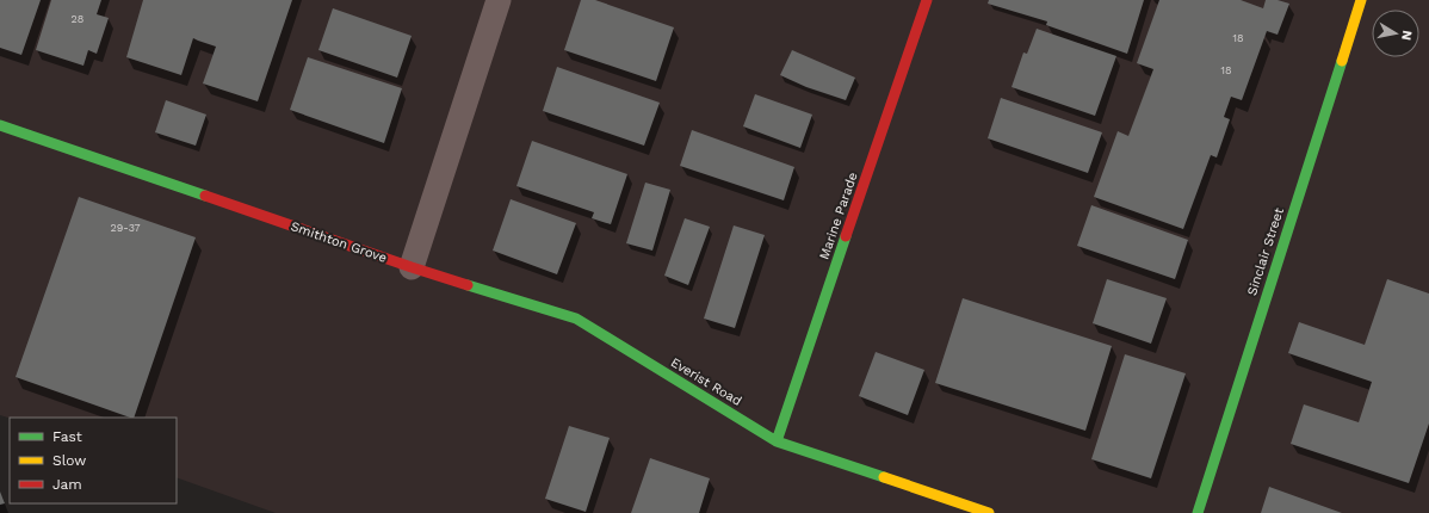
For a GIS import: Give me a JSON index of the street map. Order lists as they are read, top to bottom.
{
  "streets": {
    "street": [
      "Marine Parade",
      "Smithton Grove",
      "Sinclair Street",
      "Everist Road"
    ]
  },
  "crossings": [
    ["Marine Parade", "Everist Road"],
    ["Smithton Grove", "Everist Road"]
  ],
  "house_numbers": [
    "28",
    "18",
    "18",
    "29-37"
  ],
  "legend": ["Fast", "Slow", "Jam"],
  "north": "right"
}
